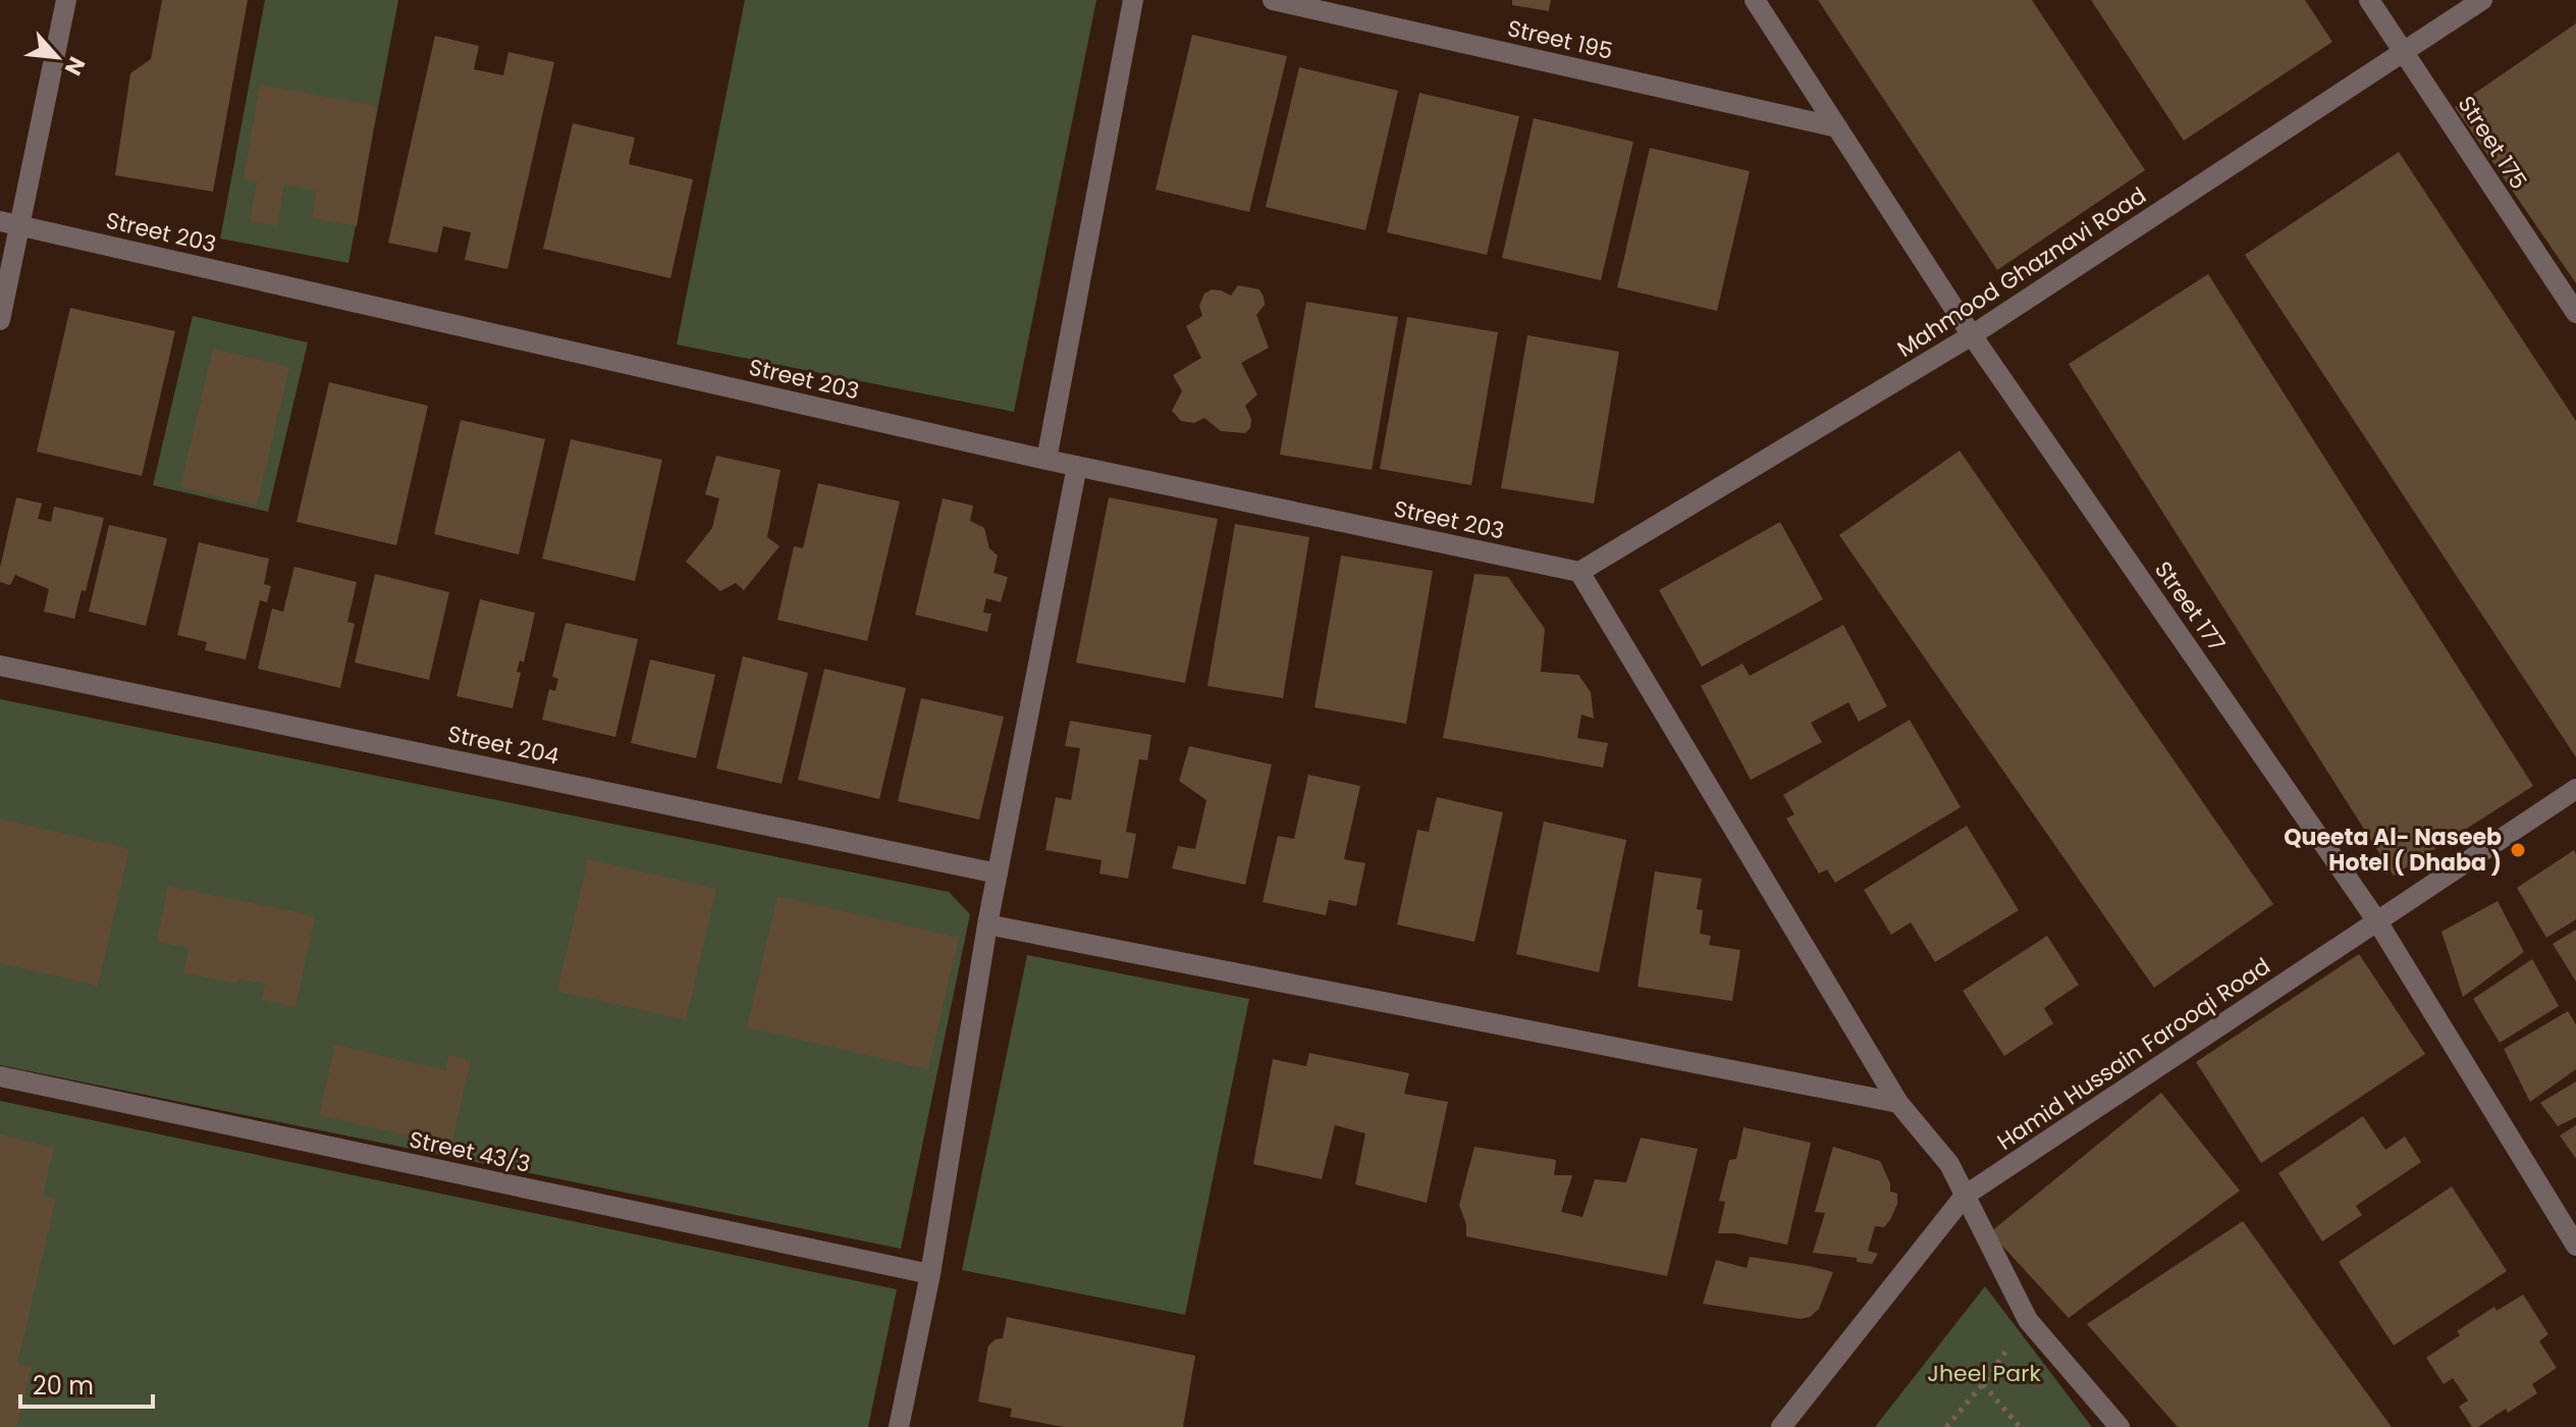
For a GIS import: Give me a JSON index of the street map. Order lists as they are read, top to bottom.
{
  "streets": {
    "street": [
      "Street 195",
      "Street 175",
      "Street 203",
      "Mahmood Ghaznavi Road",
      "Street 177",
      "Street 204",
      "Hamid Hussain Farooqi Road",
      "Street 43/3"
    ]
  },
  "crossings": [
    ["Street 195", "Street 177"],
    ["Street 175", "Mahmood Ghaznavi Road"],
    ["Street 203", "Mahmood Ghaznavi Road"],
    ["Mahmood Ghaznavi Road", "Street 177"],
    ["Street 177", "Hamid Hussain Farooqi Road"]
  ],
  "parks": ["Jheel Park"],
  "places": ["Queeta Al- Naseeb Hotel ( Dhaba )"],
  "scale_bar": "20 m",
  "north": "bottom right"
}
